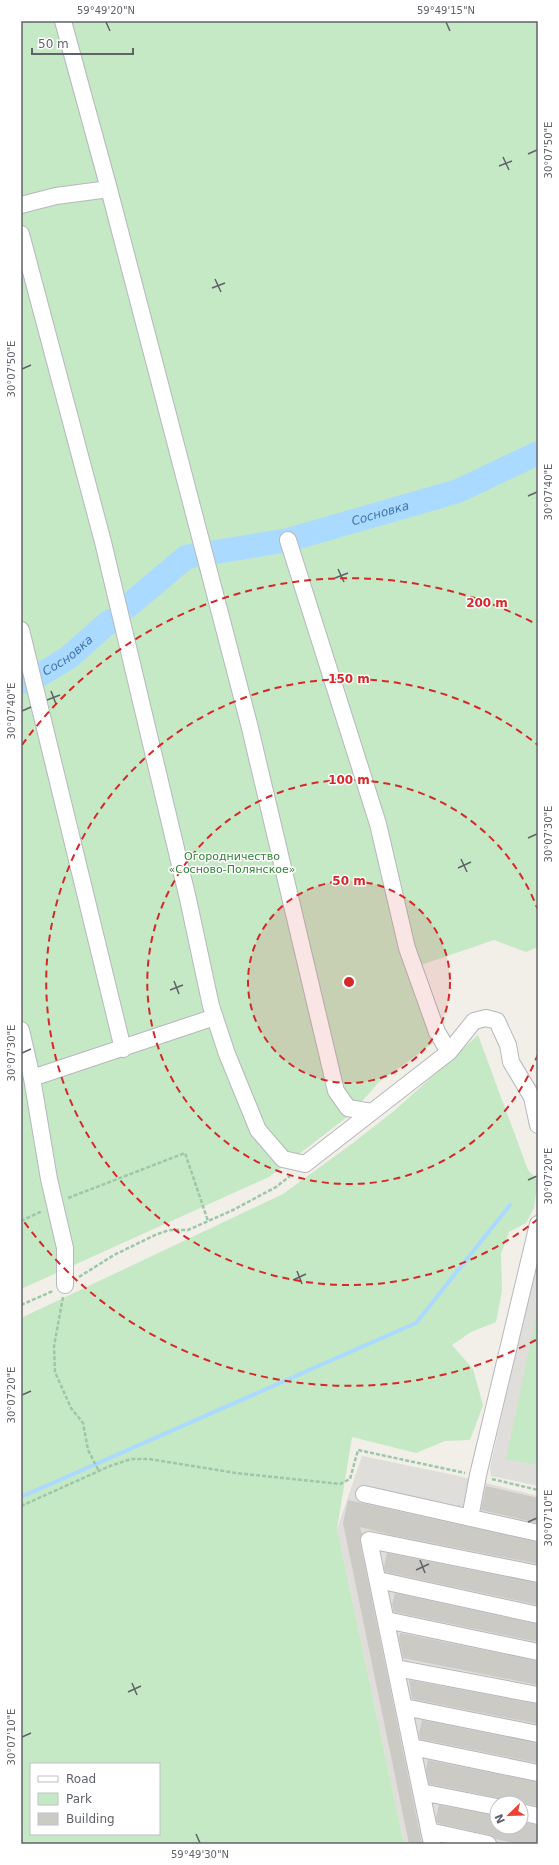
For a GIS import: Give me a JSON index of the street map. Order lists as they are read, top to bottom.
{
  "water": ["Сосновка"],
  "parks": ["Огородничество «Сосново-Полянское»"],
  "legend": ["Road", "Park", "Building"],
  "scale_bar": "50 m",
  "north": "bottom left",
  "coordinates": [
    "59°49'20\"N",
    "59°49'15\"N",
    "30°07'50\"E",
    "30°07'40\"E",
    "30°07'30\"E",
    "30°07'20\"E",
    "30°07'10\"E",
    "59°49'30\"N"
  ],
  "rings": [
    "200 m",
    "150 m",
    "100 m",
    "50 m"
  ]
}
